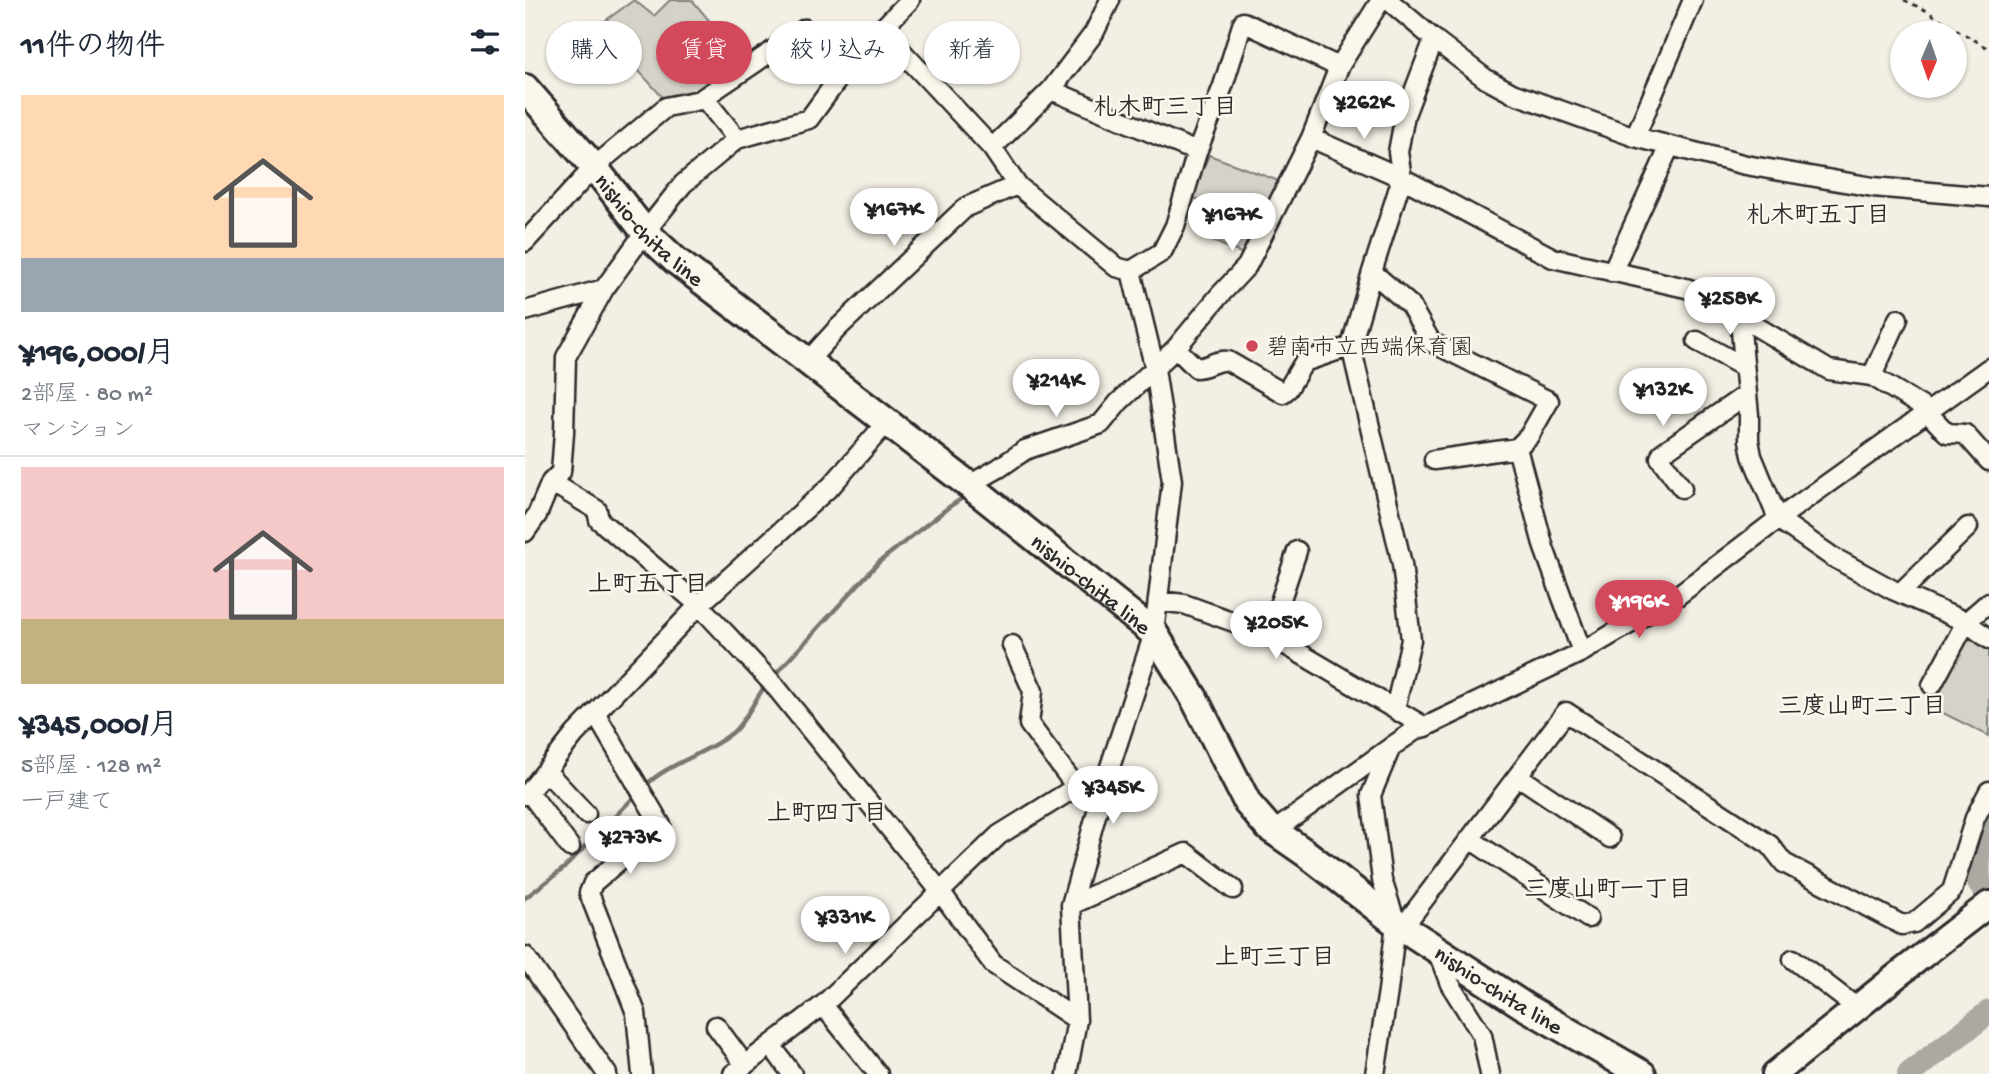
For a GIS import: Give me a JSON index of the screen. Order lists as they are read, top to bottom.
{
  "streets": {
    "main road": ["nishio-chita line"]
  },
  "districts": [
    "札木町三丁目",
    "札木町五丁目",
    "上町五丁目",
    "三度山町二丁目",
    "上町四丁目",
    "三度山町一丁目",
    "上町三丁目"
  ],
  "places": ["碧南市立西端保育園"],
  "north": "bottom",
  "page": {
    "heading": "11件の物件",
    "chip": [
      "購入",
      "賃貸",
      "絞り込み",
      "新着"
    ],
    "price": [
      "¥262K",
      "¥167K",
      "¥167K",
      "¥258K",
      "¥214K",
      "¥132K",
      "¥196K",
      "¥205K",
      "¥345K",
      "¥273K",
      "¥331K"
    ],
    "list": [
      {
        "name": "¥196,000/月",
        "note": "2部屋 · 80 m² · マンション"
      },
      {
        "name": "¥345,000/月",
        "note": "5部屋 · 128 m² · 一戸建て"
      }
    ]
  }
}
